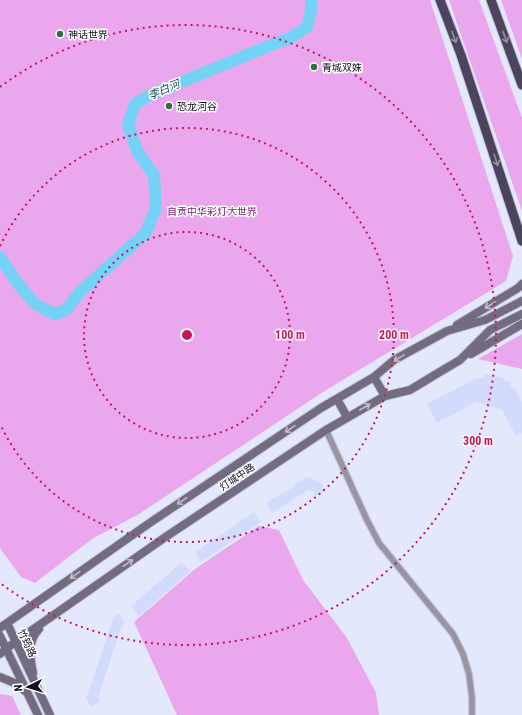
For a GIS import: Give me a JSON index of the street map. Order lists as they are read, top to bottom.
{
  "streets": {
    "main road": ["灯城中路", "竹筠路"]
  },
  "crossings": [
    ["灯城中路", "竹筠路"]
  ],
  "water": ["李白河"],
  "parks": ["自贡中华彩灯大世界"],
  "places": ["神话世界", "青城双姝", "恐龙河谷"],
  "north": "left",
  "rings": ["100 m", "200 m", "300 m"]
}
